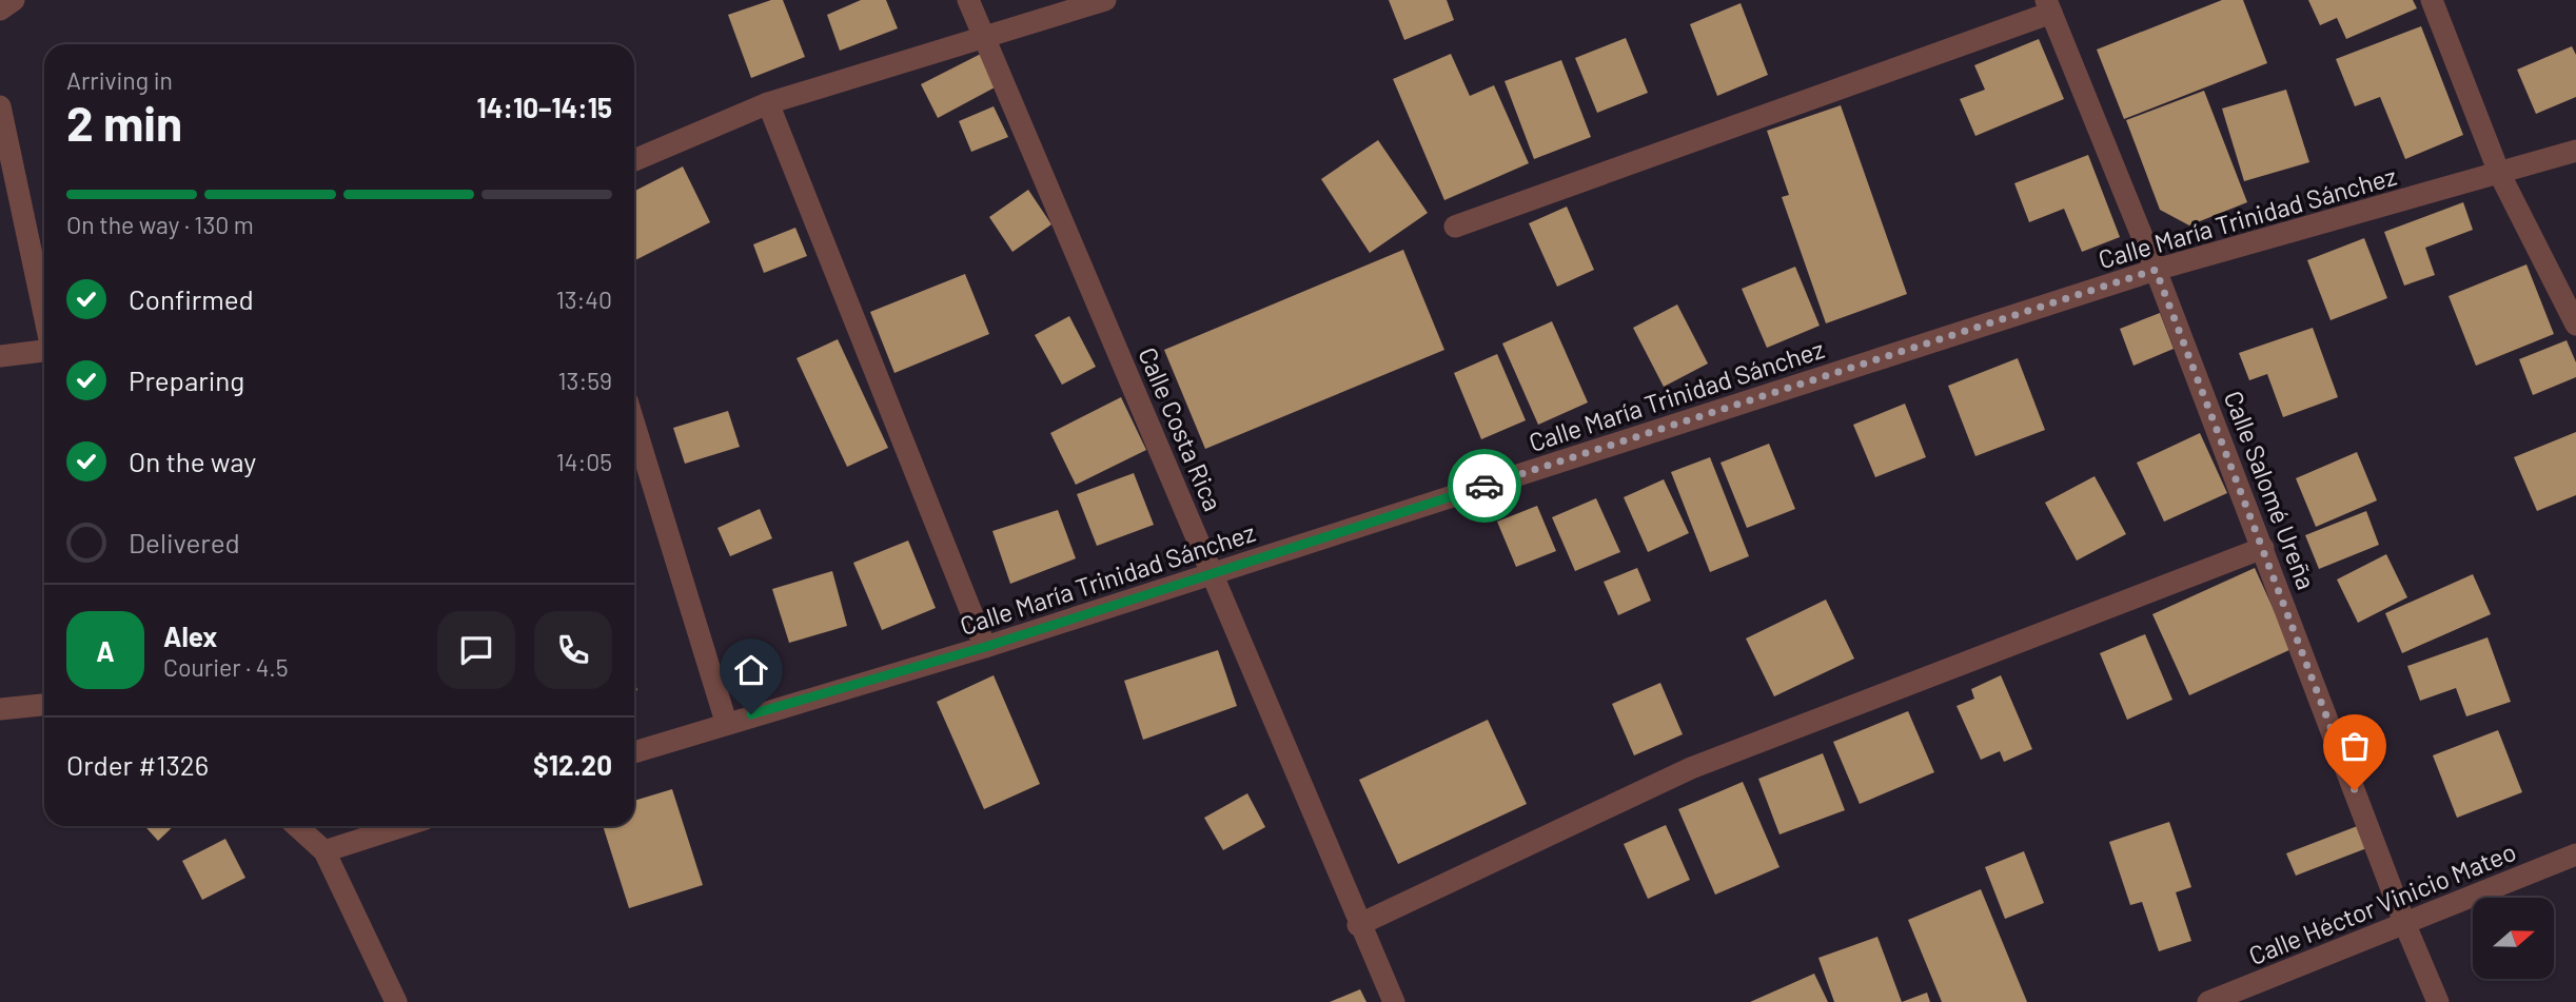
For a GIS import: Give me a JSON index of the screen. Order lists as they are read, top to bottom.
{
  "streets": {
    "street": [
      "Calle María Trinidad Sánchez",
      "Calle Costa Rica",
      "Calle Salomé Ureña",
      "Calle Héctor Vinicio Mateo"
    ]
  },
  "crossings": [
    ["Calle María Trinidad Sánchez", "Calle Costa Rica"],
    ["Calle María Trinidad Sánchez", "Calle Salomé Ureña"],
    ["Calle Salomé Ureña", "Calle Héctor Vinicio Mateo"]
  ],
  "north": "right",
  "page": {
    "heading": ["2 min", "Arriving in", "14:10–14:15"],
    "panel": [
      "Alex",
      "Courier · 4.5",
      "Order #1326",
      "$12.20"
    ],
    "bar": "On the way · 130 m",
    "list": [
      ["Confirmed", "13:40"],
      ["Preparing", "13:59"],
      ["On the way", "14:05"],
      "Delivered"
    ],
    "round": "A"
  }
}
